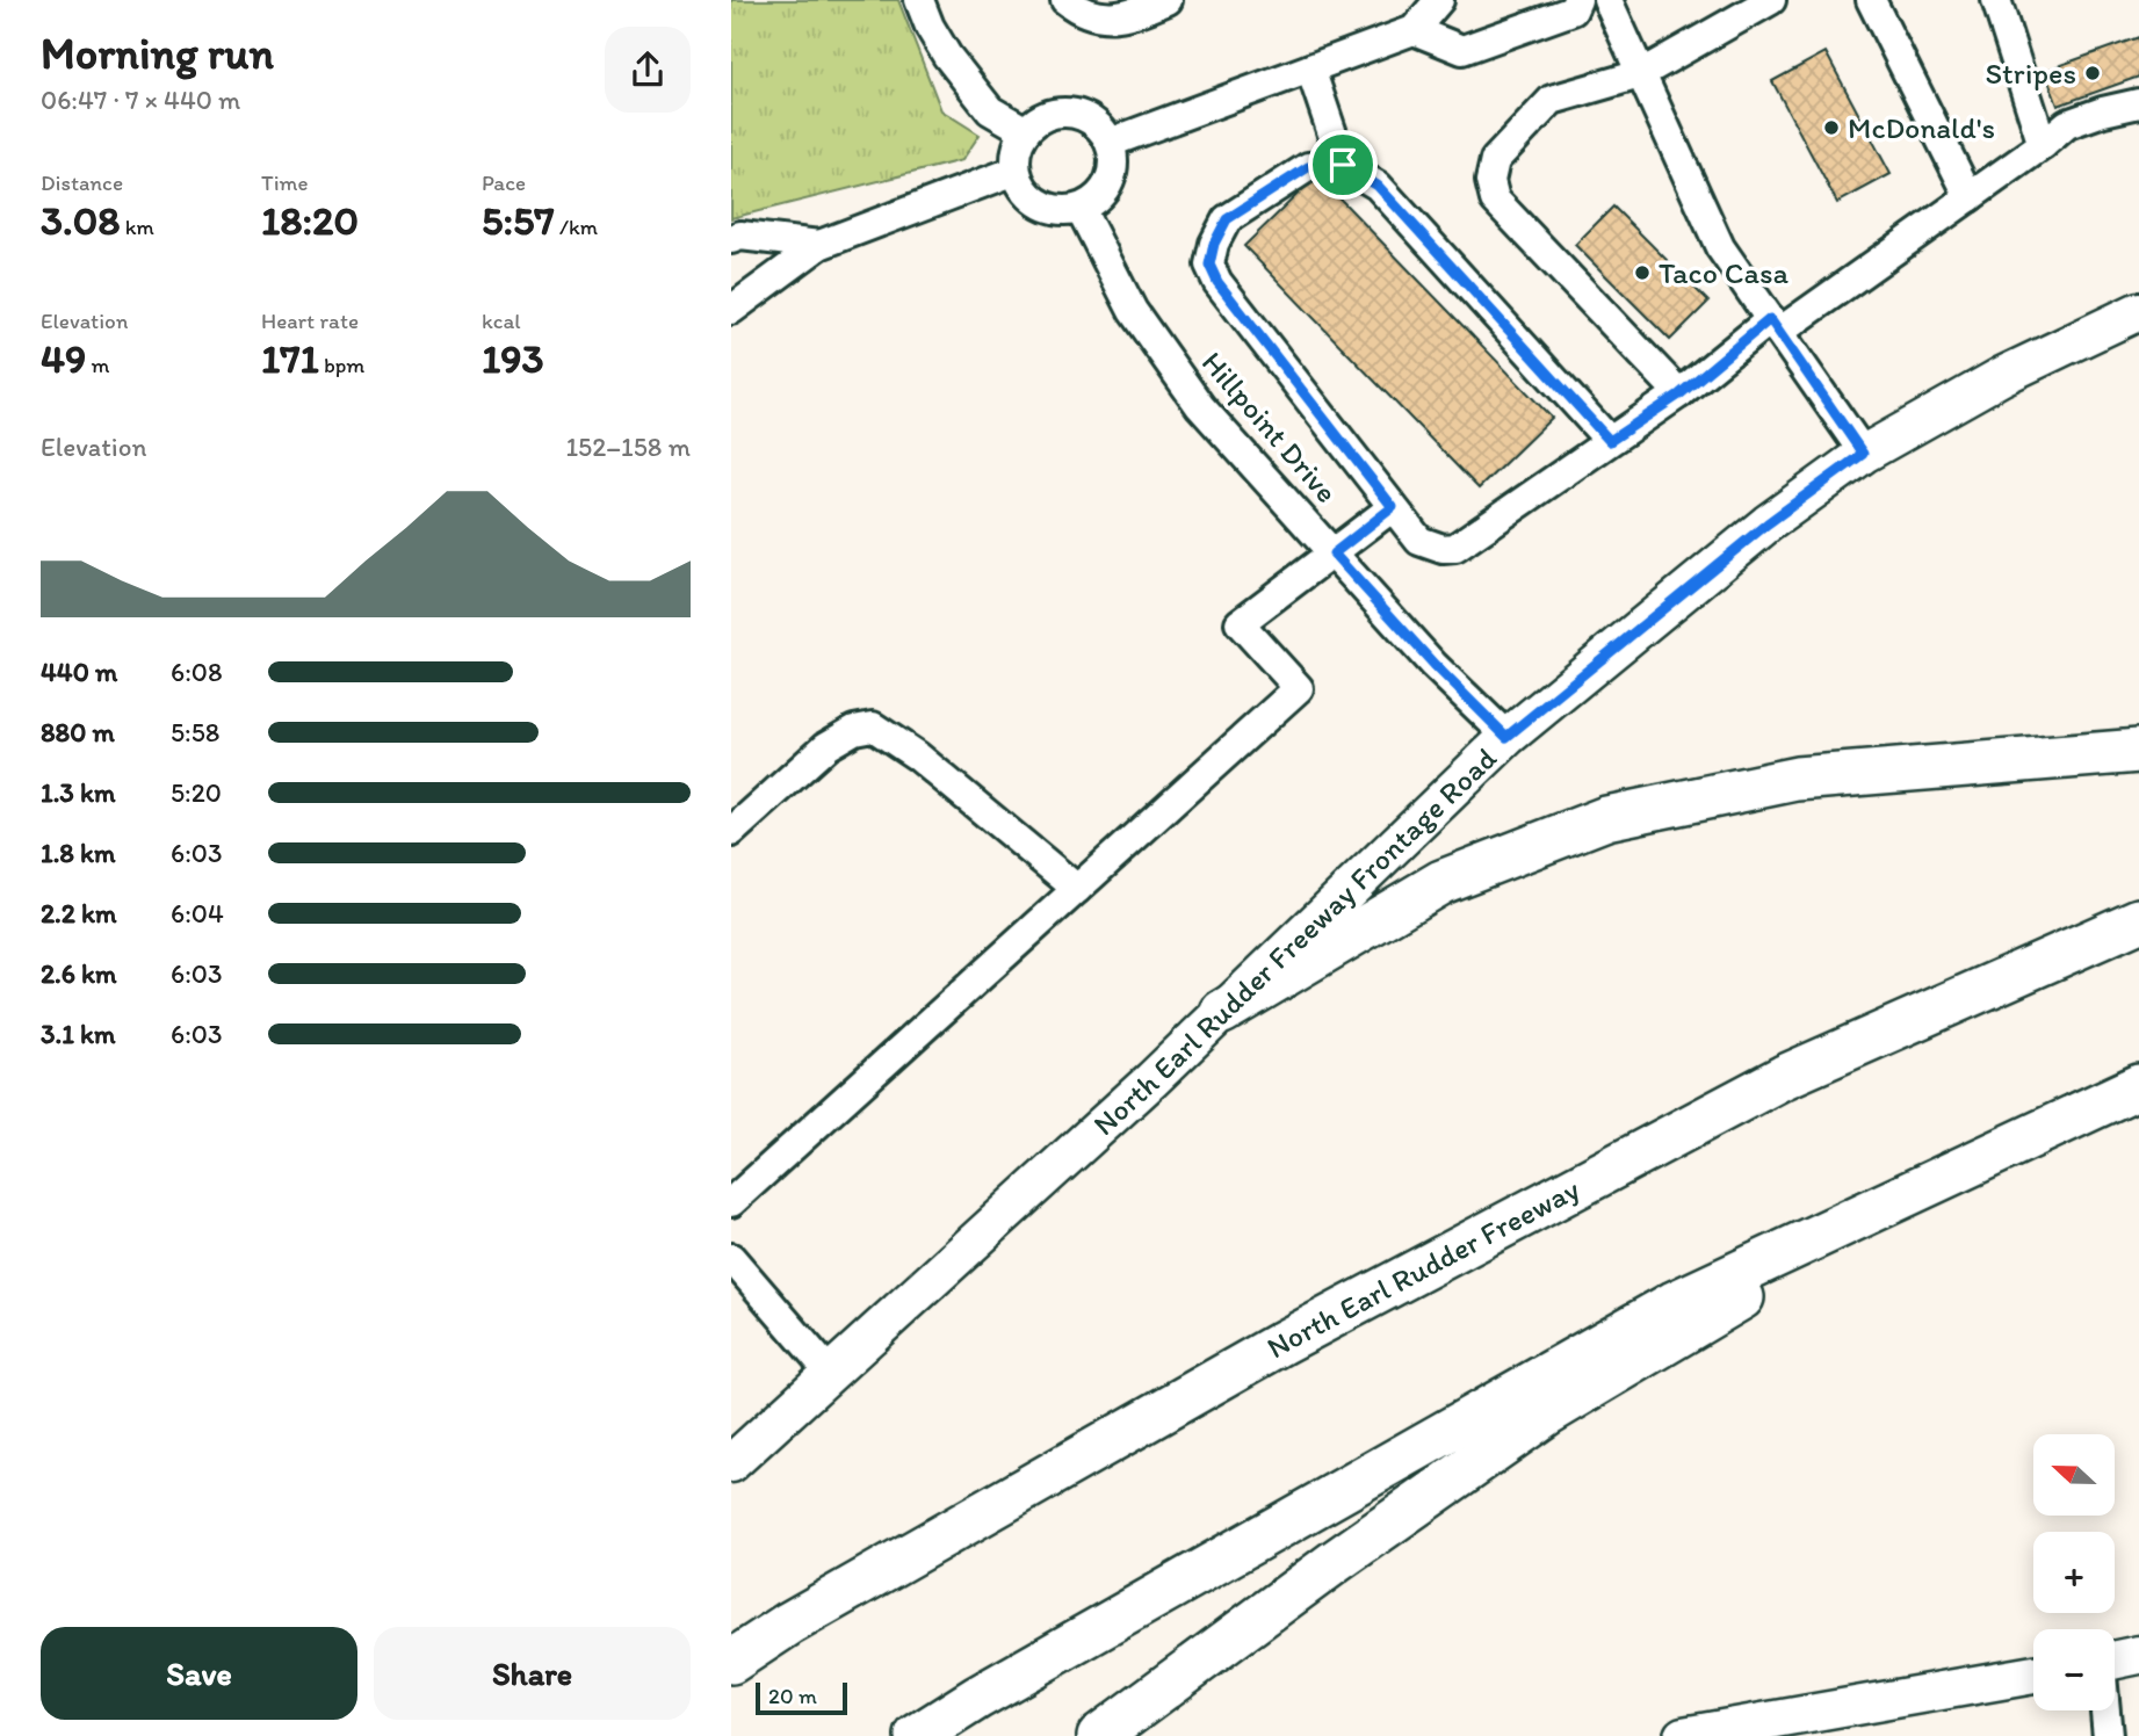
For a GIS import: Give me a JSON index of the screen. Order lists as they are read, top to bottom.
{
  "streets": {
    "highway": ["North Earl Rudder Freeway"],
    "main road": ["North Earl Rudder Freeway Frontage Road"],
    "street": ["Hillpoint Drive"]
  },
  "crossings": [
    ["Hillpoint Drive", "North Earl Rudder Freeway Frontage Road"]
  ],
  "places": ["Stripes", "McDonald's", "Taco Casa"],
  "scale_bar": "20 m",
  "north": "left",
  "page": {
    "heading": ["Morning run", "06:47 · 7 × 440 m"],
    "stats": [
      ["Distance", "3.08 km"],
      ["Time", "18:20"],
      ["Pace", "5:57 /km"],
      ["Elevation", "49 m"],
      ["Heart rate", "171 bpm"],
      ["kcal", "193"]
    ],
    "chart": ["Elevation", "152–158 m"],
    "list": [
      {
        "name": "440 m",
        "note": "6:08"
      },
      {
        "name": "880 m",
        "note": "5:58"
      },
      {
        "name": "1.3 km",
        "note": "5:20"
      },
      {
        "name": "1.8 km",
        "note": "6:03"
      },
      {
        "name": "2.2 km",
        "note": "6:04"
      },
      {
        "name": "2.6 km",
        "note": "6:03"
      },
      {
        "name": "3.1 km",
        "note": "6:03"
      }
    ],
    "map_buttons": ["+", "−"],
    "buttons": ["Save", "Share"],
    "scale": "20 m"
  }
}
